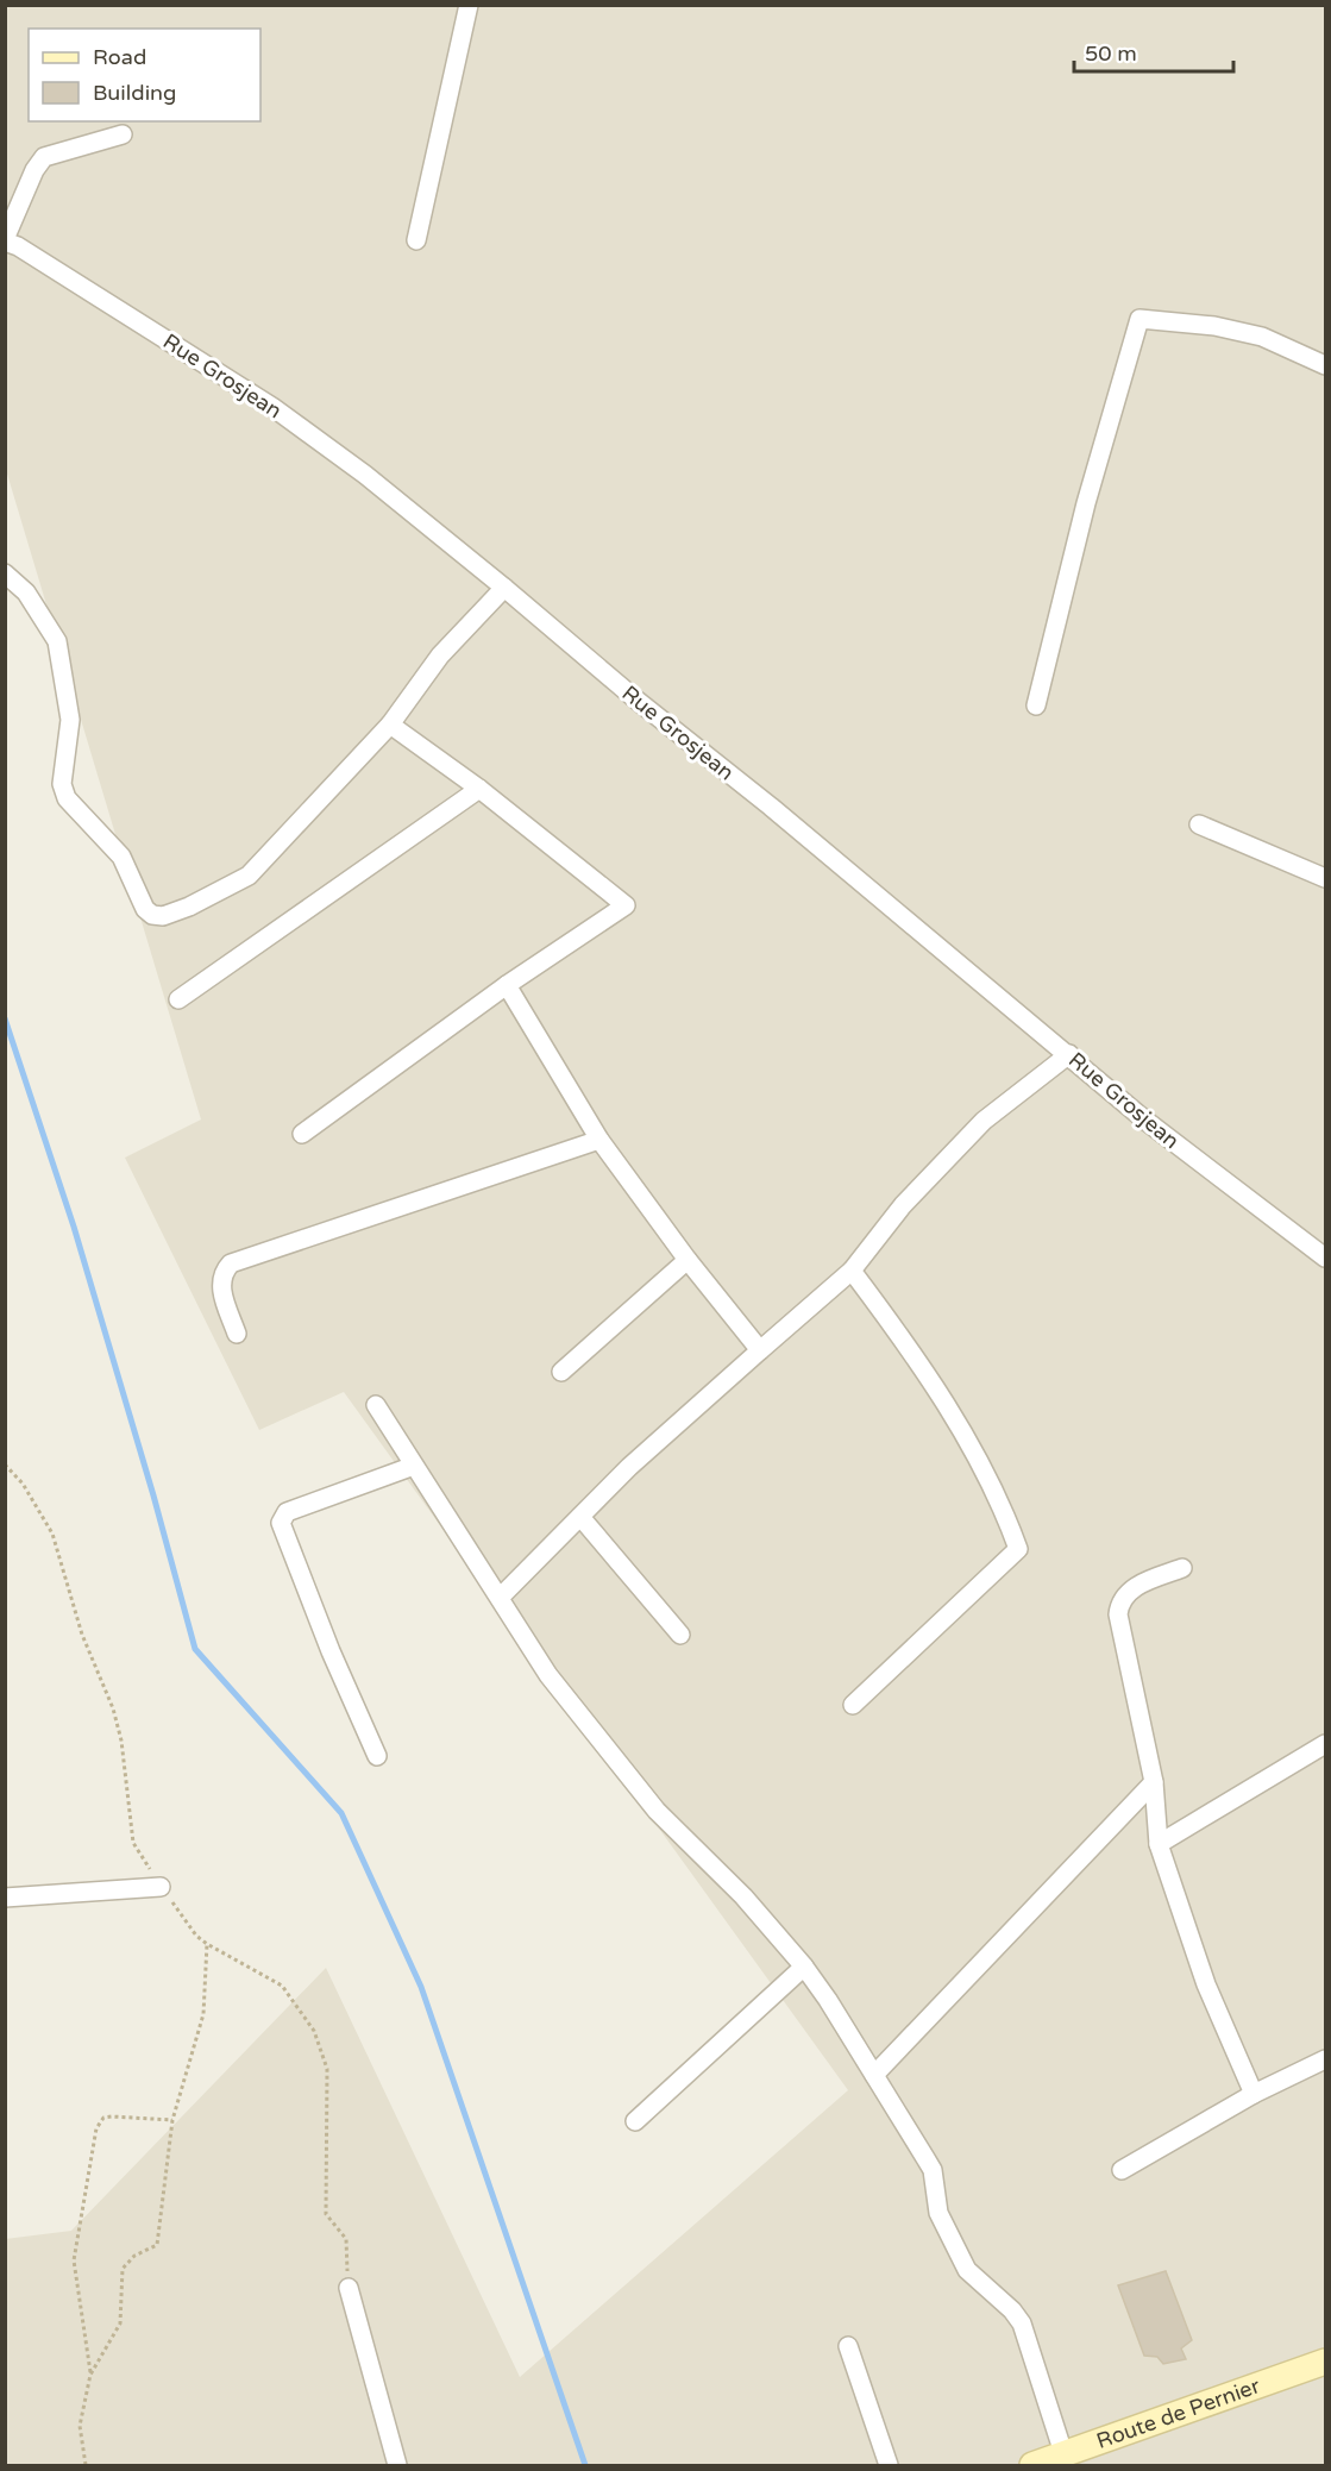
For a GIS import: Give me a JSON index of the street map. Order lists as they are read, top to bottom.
{
  "streets": {
    "street": ["Rue Grosjean", "Route de Pernier"]
  },
  "legend": ["Road", "Building"],
  "scale_bar": "50 m"
}
